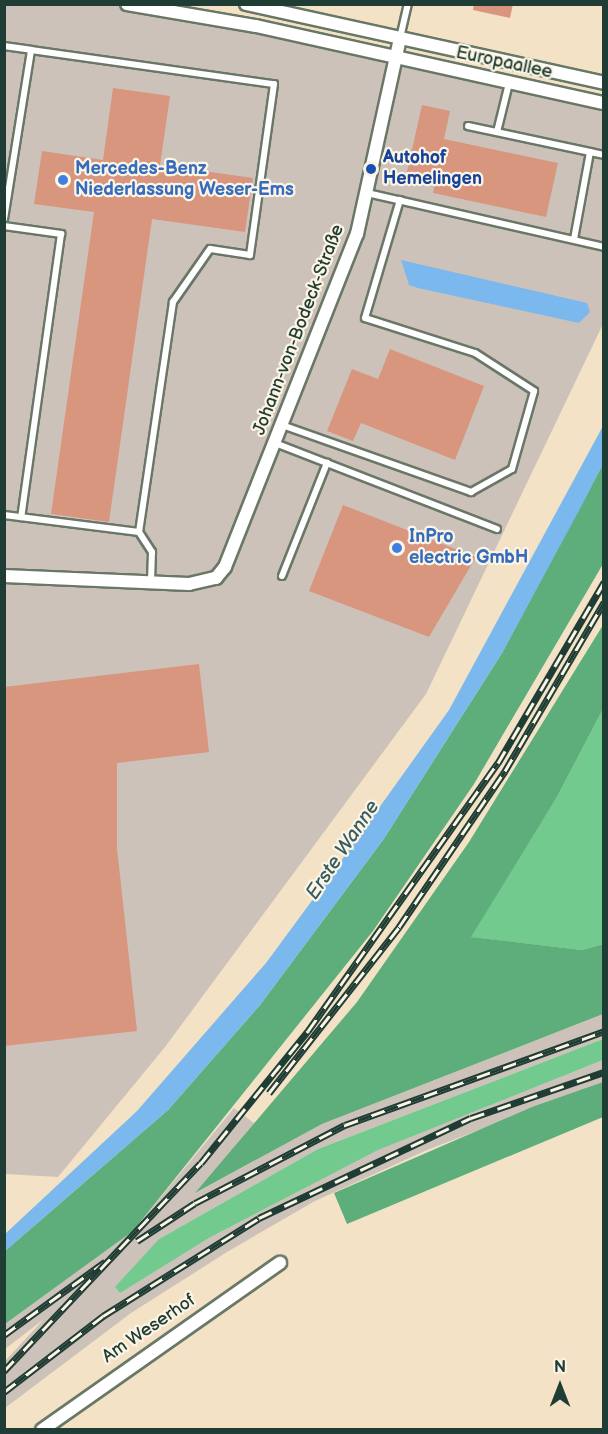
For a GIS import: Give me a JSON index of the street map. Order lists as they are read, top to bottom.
{
  "streets": {
    "street": ["Europaallee", "Johann-von-Bodeck-Straße", "Am Weserhof"]
  },
  "crossings": [
    ["Europaallee", "Johann-von-Bodeck-Straße"]
  ],
  "water": ["Erste Wanne"],
  "places": ["Autohof Hemelingen", "Mercedes-Benz Niederlassung Weser-Ems", "InPro electric GmbH"],
  "north": "top"
}
